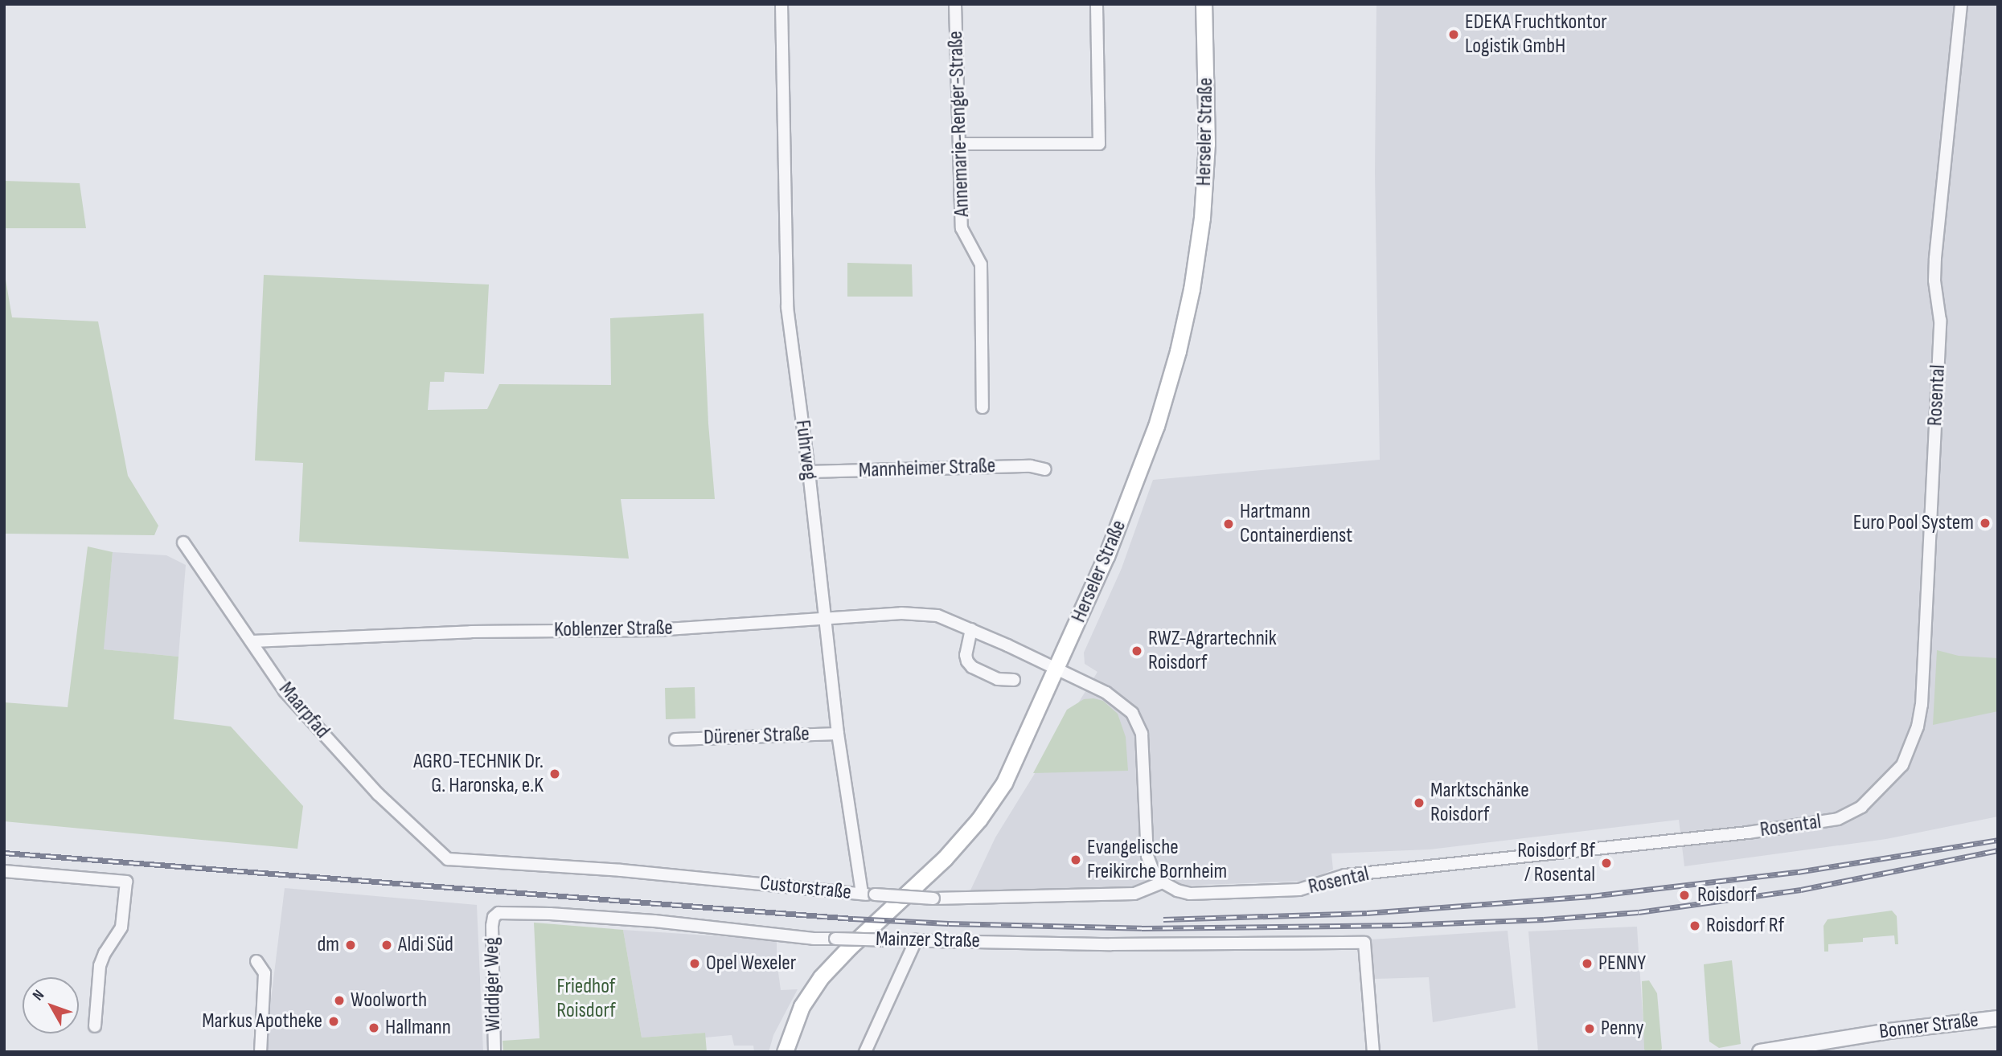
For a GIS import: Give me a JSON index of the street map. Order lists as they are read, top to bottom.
{
  "streets": {
    "main road": ["Herseler Straße"],
    "street": [
      "Annemarie-Renger-Straße",
      "Rosental",
      "Fuhrweg",
      "Mannheimer Straße",
      "Koblenzer Straße",
      "Maarpfad",
      "Dürener Straße",
      "Custorstraße",
      "Mainzer Straße",
      "Widdiger Weg",
      "Bonner Straße"
    ]
  },
  "crossings": [
    ["Herseler Straße", "Koblenzer Straße"],
    ["Rosental", "Custorstraße"],
    ["Fuhrweg", "Mannheimer Straße"],
    ["Fuhrweg", "Koblenzer Straße"],
    ["Fuhrweg", "Dürener Straße"],
    ["Fuhrweg", "Custorstraße"],
    ["Koblenzer Straße", "Maarpfad"],
    ["Maarpfad", "Custorstraße"],
    ["Mainzer Straße", "Widdiger Weg"]
  ],
  "parks": ["Friedhof Roisdorf"],
  "places": [
    "EDEKA Fruchtkontor Logistik GmbH",
    "Euro Pool System",
    "Hartmann Containerdienst",
    "RWZ-Agrartechnik Roisdorf",
    "AGRO-TECHNIK Dr. G. Haronska, e.K",
    "Marktschänke Roisdorf",
    "Evangelische Freikirche Bornheim",
    "Roisdorf Bf / Rosental",
    "Roisdorf",
    "Roisdorf Rf",
    "dm",
    "Aldi Süd",
    "Opel Wexeler",
    "PENNY",
    "Woolworth",
    "Markus Apotheke",
    "Hallmann",
    "Penny"
  ],
  "north": "top left"
}
